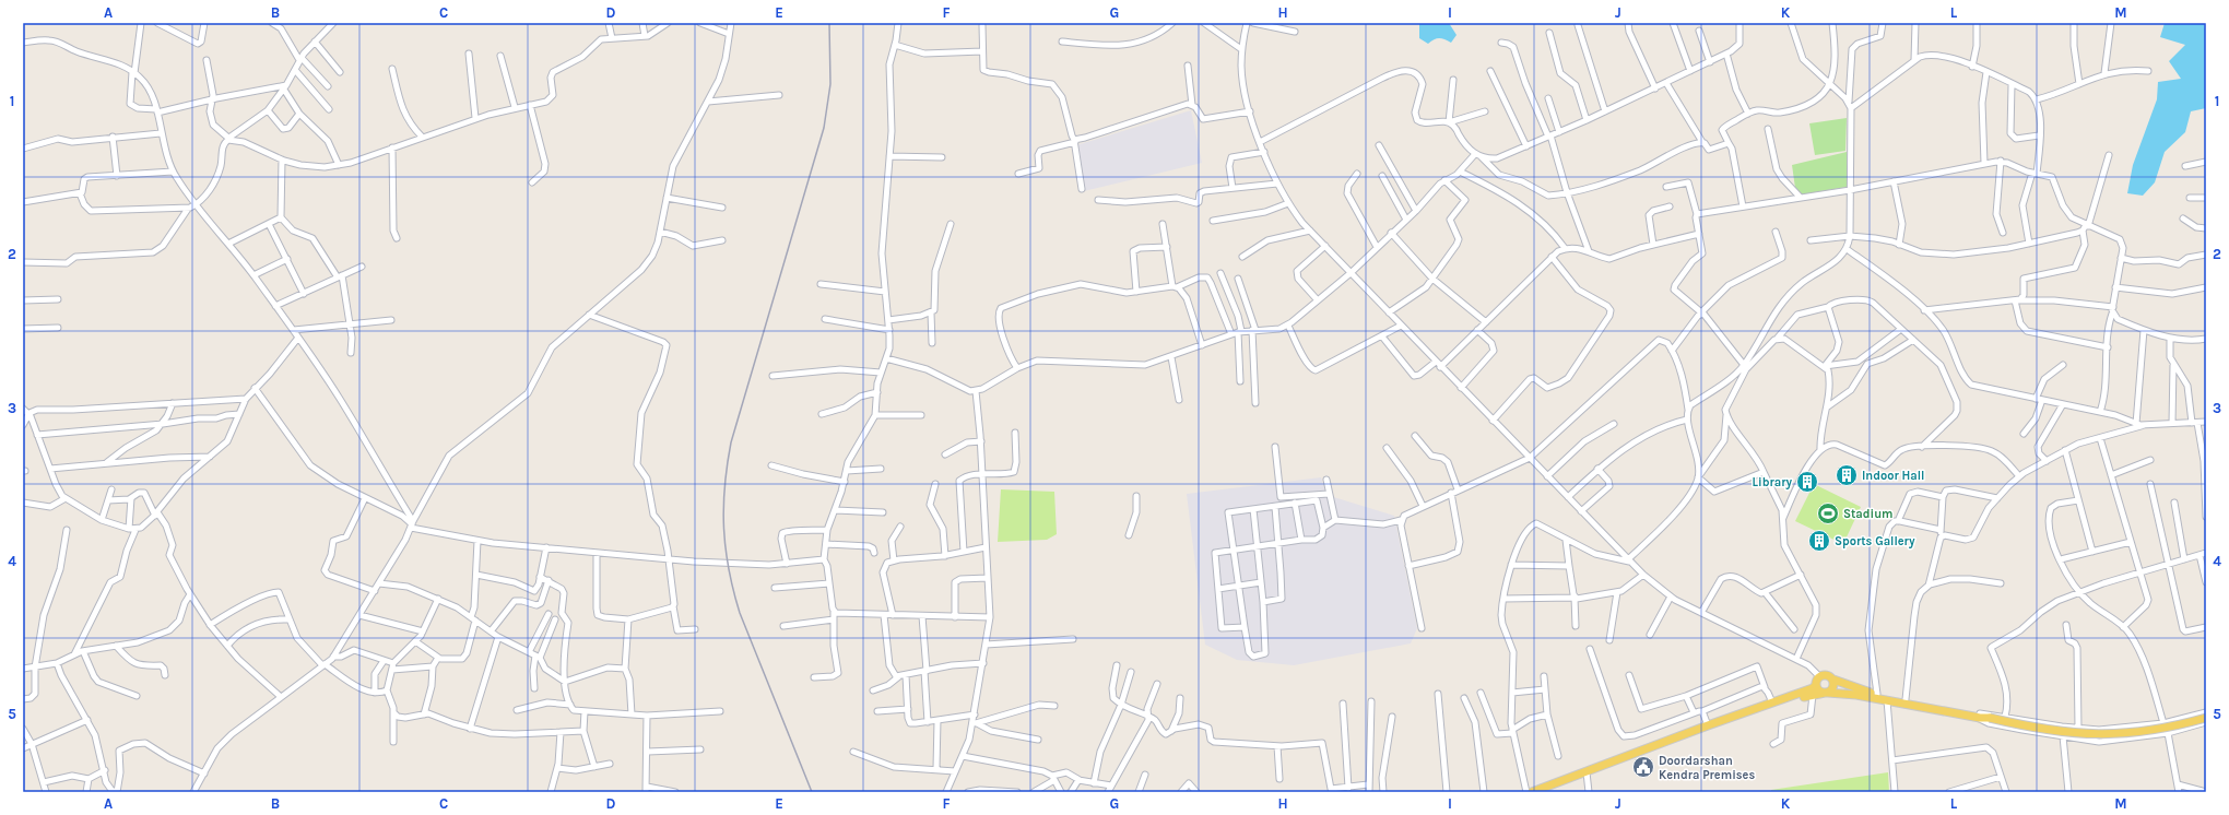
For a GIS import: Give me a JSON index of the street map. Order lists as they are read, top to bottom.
{
  "places": {
    "building": ["Indoor Hall", "Library", "Sports Gallery"],
    "sports": ["Stadium"],
    "public building": ["Doordarshan Kendra Premises"]
  },
  "grid": {
    "columns": [
      "A",
      "B",
      "C",
      "D",
      "E",
      "F",
      "G",
      "H",
      "I",
      "J",
      "K",
      "L",
      "M"
    ],
    "rows": [
      "1",
      "2",
      "3",
      "4",
      "5"
    ]
  }
}
